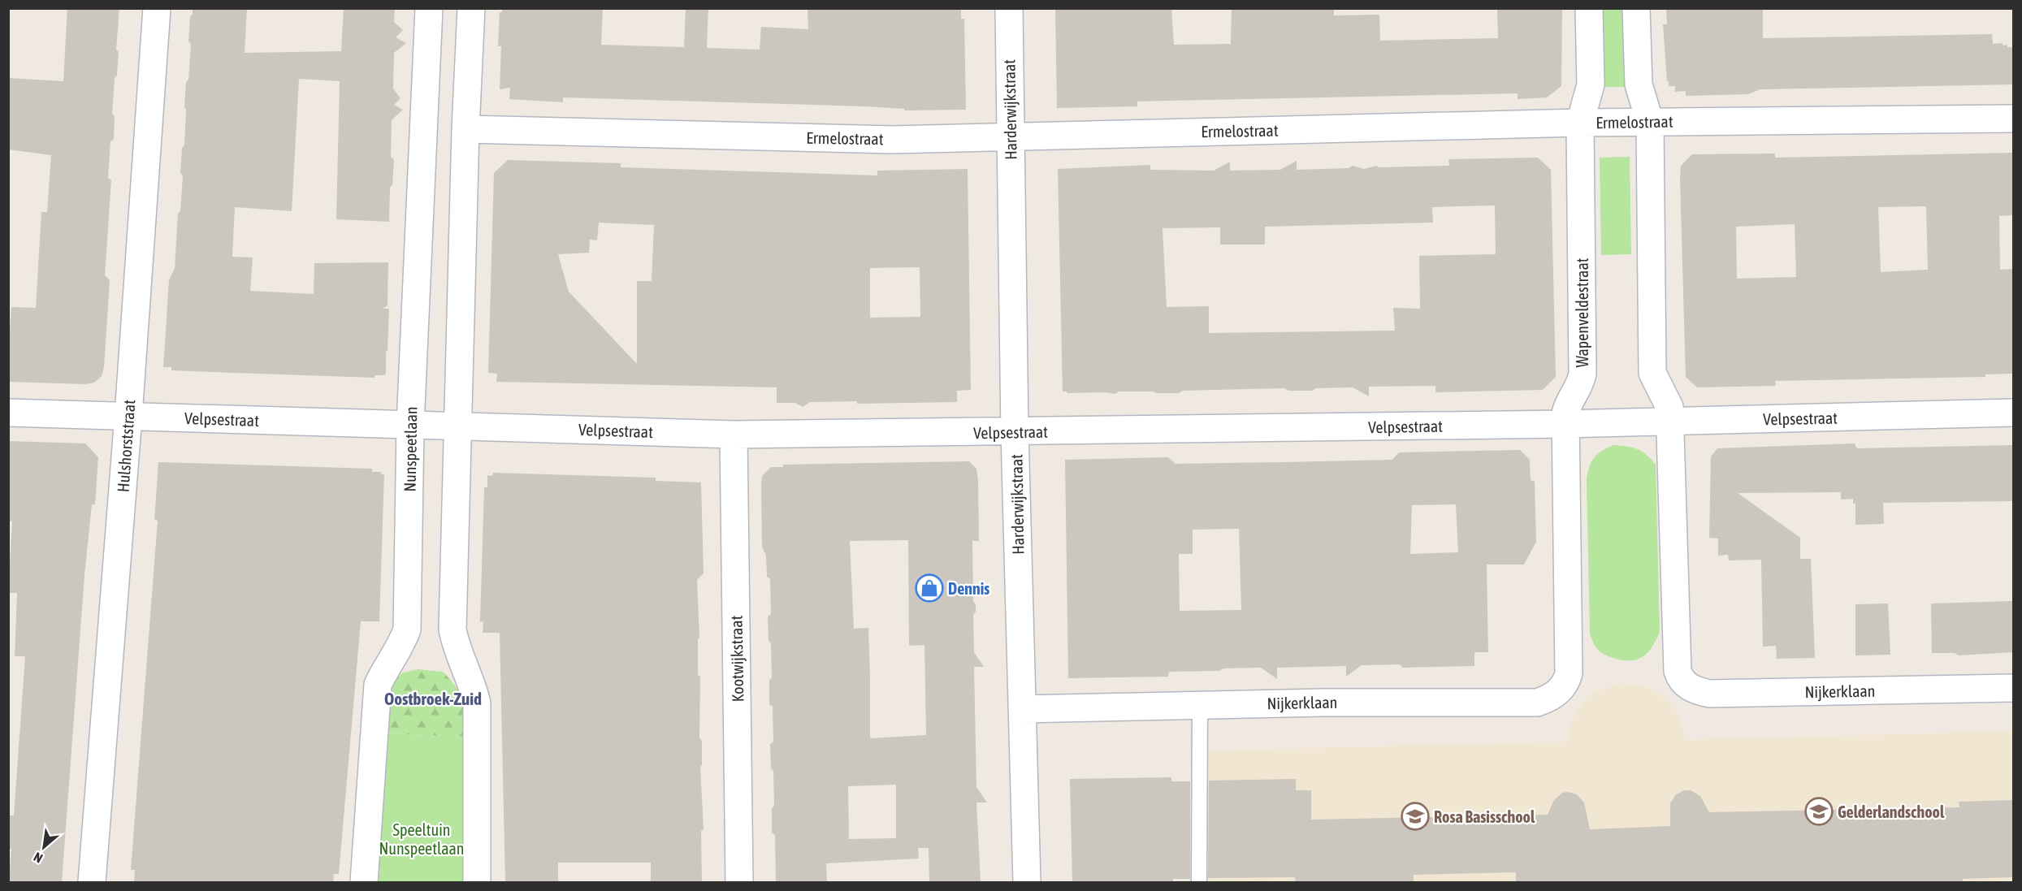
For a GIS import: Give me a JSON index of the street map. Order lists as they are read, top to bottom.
{
  "streets": {
    "street": [
      "Harderwijkstraat",
      "Ermelostraat",
      "Wapenveldestraat",
      "Velpsestraat",
      "Hulshorststraat",
      "Nunspeetlaan",
      "Kootwijkstraat",
      "Nijkerklaan"
    ]
  },
  "crossings": [
    ["Harderwijkstraat", "Ermelostraat"],
    ["Harderwijkstraat", "Velpsestraat"],
    ["Harderwijkstraat", "Nijkerklaan"],
    ["Ermelostraat", "Wapenveldestraat"],
    ["Wapenveldestraat", "Velpsestraat"],
    ["Wapenveldestraat", "Nijkerklaan"],
    ["Velpsestraat", "Hulshorststraat"],
    ["Velpsestraat", "Nunspeetlaan"],
    ["Velpsestraat", "Kootwijkstraat"],
    ["Velpsestraat", "Nijkerklaan"]
  ],
  "districts": ["Oostbroek-Zuid"],
  "parks": ["Speeltuin Nunspeetlaan"],
  "places": {
    "shop": ["Dennis"],
    "school or university": ["Gelderlandschool", "Rosa Basisschool"]
  },
  "north": "bottom left"
}
